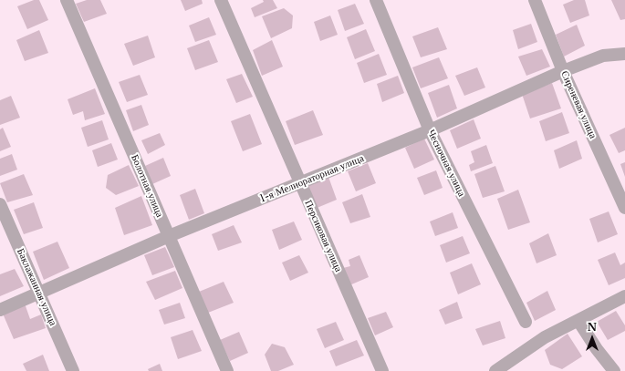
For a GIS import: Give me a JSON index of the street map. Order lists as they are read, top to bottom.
{
  "streets": {
    "street": [
      "Сиреневая улица",
      "Чесночная улица",
      "1-я Мелиораторная улица",
      "Болотная улица",
      "Персиковая улица",
      "Баклажанная улица"
    ]
  },
  "crossings": [
    ["Сиреневая улица", "1-я Мелиораторная улица"],
    ["Чесночная улица", "1-я Мелиораторная улица"],
    ["1-я Мелиораторная улица", "Болотная улица"],
    ["1-я Мелиораторная улица", "Персиковая улица"],
    ["1-я Мелиораторная улица", "Баклажанная улица"]
  ],
  "north": "top"
}
